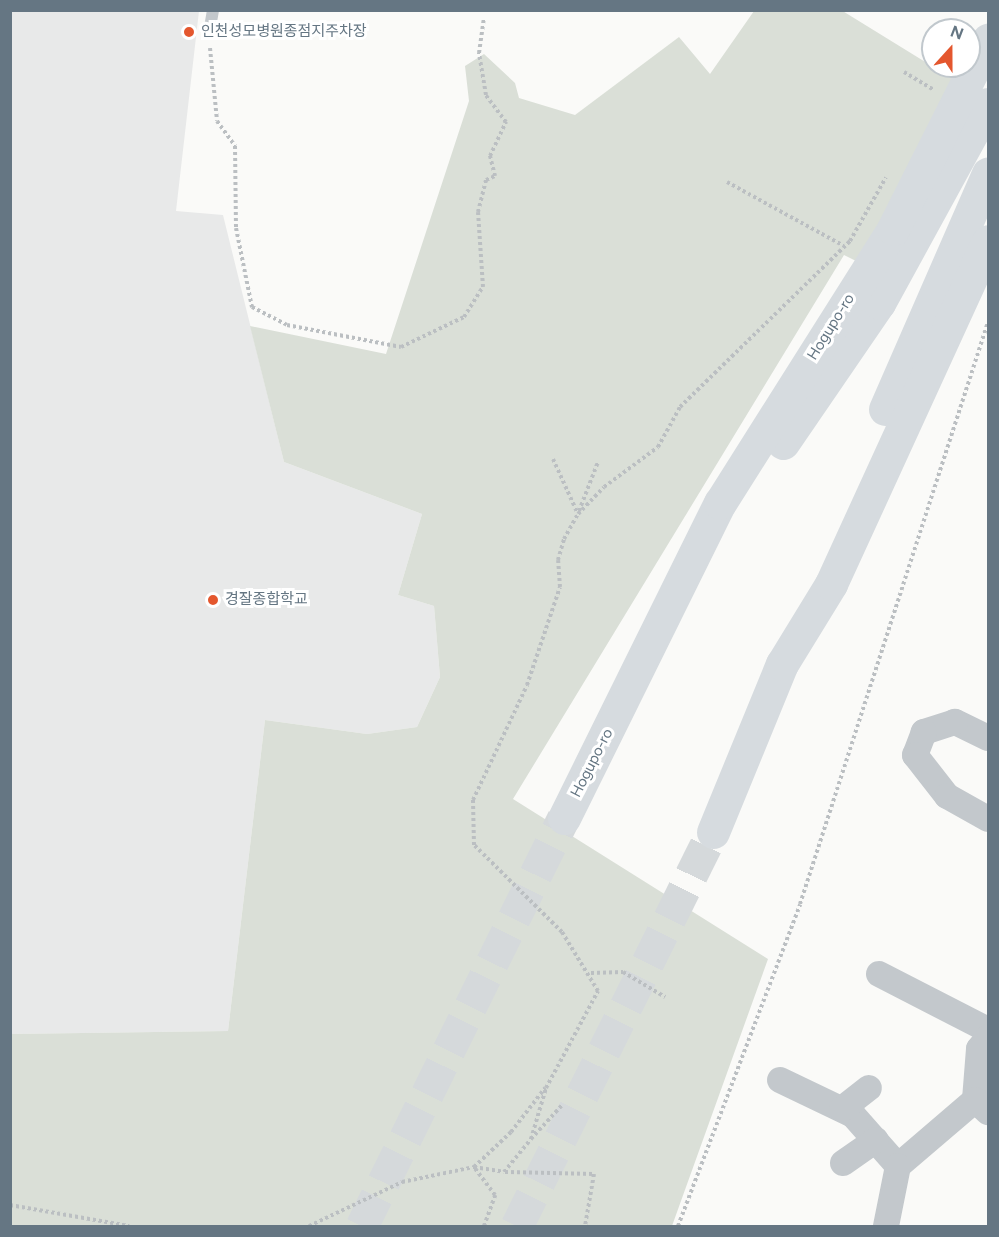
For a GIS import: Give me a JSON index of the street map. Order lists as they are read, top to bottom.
{
  "streets": {
    "main road": ["Hogupo-ro"]
  },
  "places": ["인천성모병원종점지주차장", "경잘종합학교"],
  "north": "top"
}
